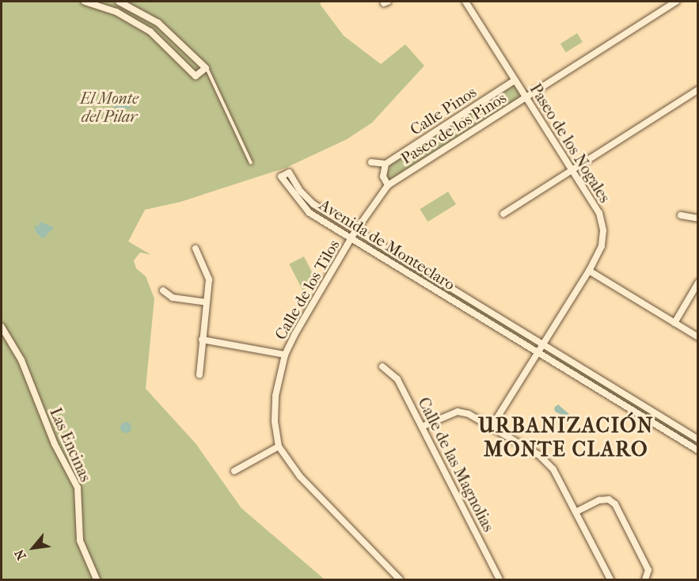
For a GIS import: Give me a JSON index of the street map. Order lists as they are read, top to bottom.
{
  "streets": {
    "street": [
      "Calle Pinos",
      "Paseo de los Pinos",
      "Paseo de los Nogales",
      "Avenida de Monteclaro",
      "Calle de los Tilos",
      "Las Encinas",
      "Calle de las Magnolias"
    ]
  },
  "crossings": [
    ["Calle Pinos", "Paseo de los Nogales"],
    ["Paseo de los Pinos", "Paseo de los Nogales"],
    ["Paseo de los Pinos", "Avenida de Monteclaro"],
    ["Paseo de los Pinos", "Calle de los Tilos"],
    ["Paseo de los Nogales", "Avenida de Monteclaro"],
    ["Avenida de Monteclaro", "Calle de los Tilos"]
  ],
  "districts": ["URBANIZACIÓN MONTE CLARO"],
  "parks": ["El Monte del Pilar"],
  "north": "bottom left"
}
